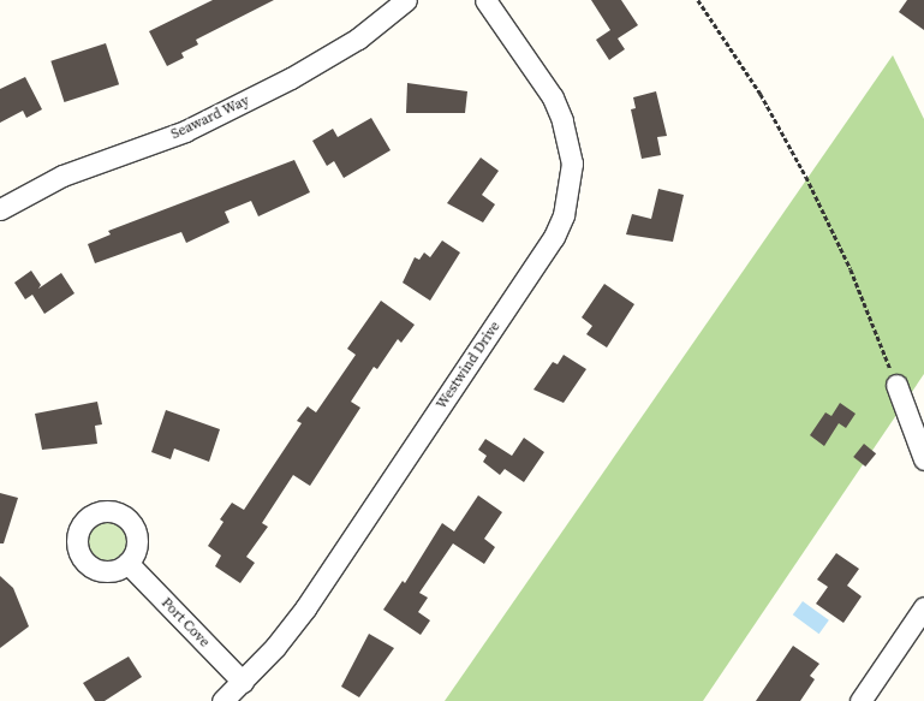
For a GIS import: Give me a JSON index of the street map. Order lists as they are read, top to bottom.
{
  "streets": {
    "street": ["Seaward Way", "Westwind Drive", "Port Cove"]
  },
  "crossings": [
    ["Westwind Drive", "Port Cove"]
  ]
}
